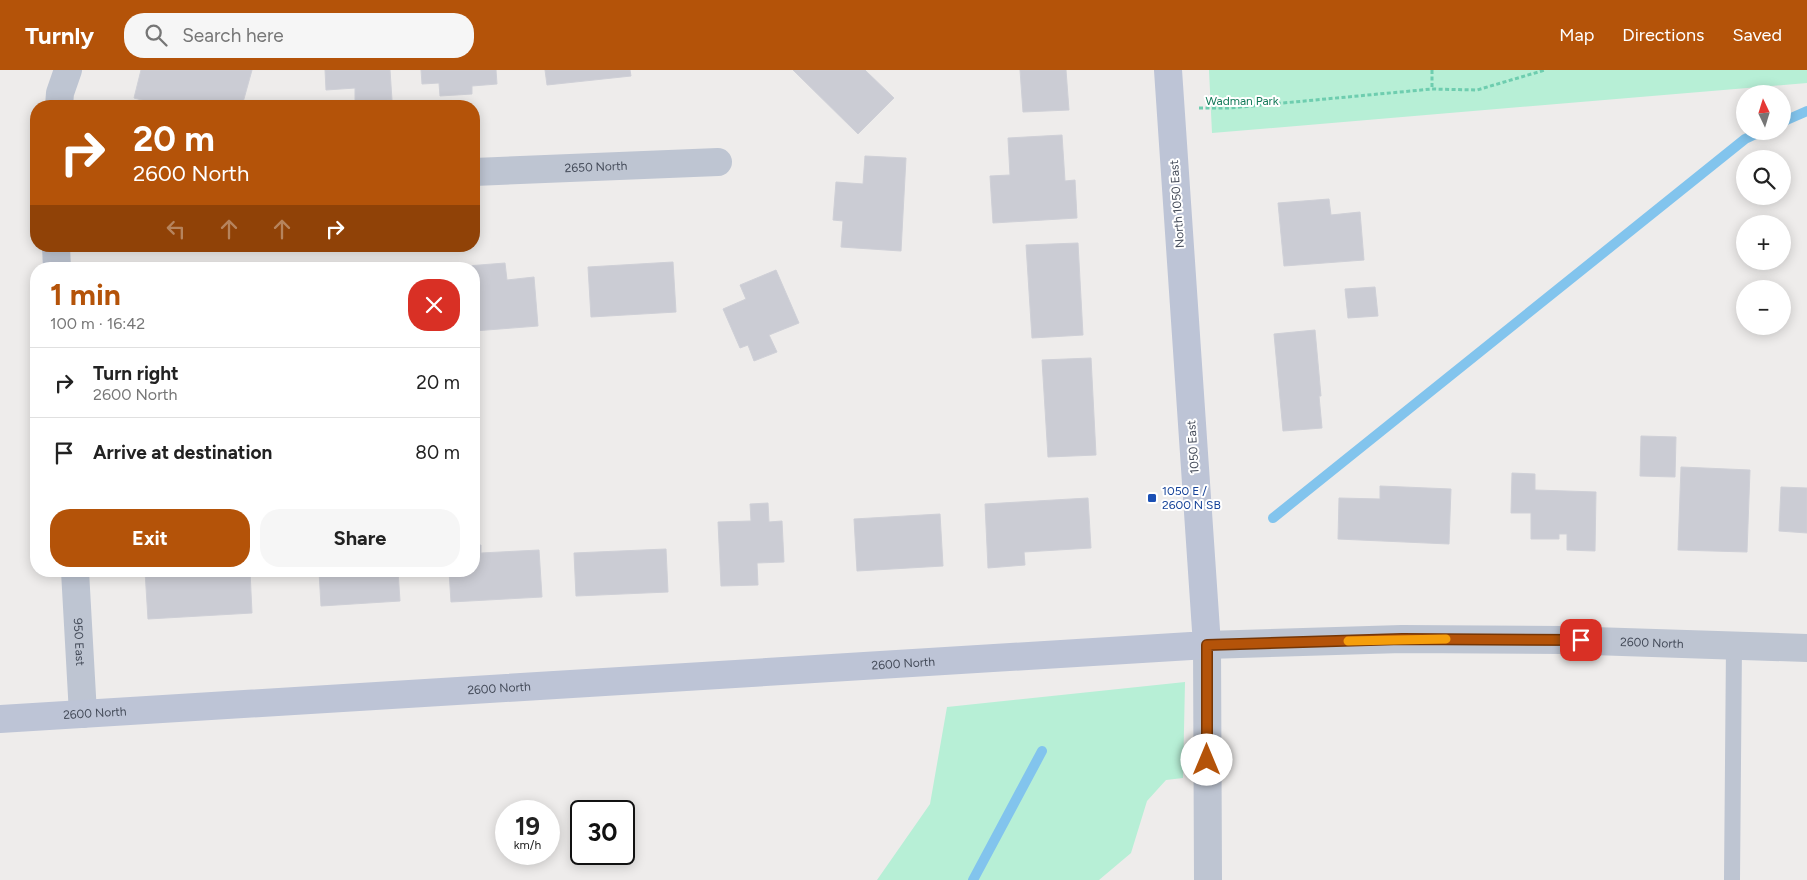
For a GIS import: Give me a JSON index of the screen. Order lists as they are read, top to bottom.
{
  "streets": {
    "main road": ["North 1050 East", "1050 East", "2600 North"],
    "street": ["2650 North", "950 East"]
  },
  "crossings": [
    ["North 1050 East", "1050 East"],
    ["1050 East", "2600 North"],
    ["950 East", "2600 North"]
  ],
  "parks": ["Wadman Park"],
  "places": {
    "transit": ["1050 E / 2600 N SB"]
  },
  "north": "top",
  "page": {
    "header": "Turnly",
    "search": "Search here",
    "nav": ["Map", "Directions", "Saved"],
    "map_buttons": ["+", "−"],
    "turn": ["20 m", "2600 North"],
    "heading": ["1 min", "100 m · 16:42"],
    "list": [
      {
        "name": "Turn right",
        "note": "2600 North",
        "value": "20 m"
      },
      {
        "name": "Arrive at destination",
        "value": "80 m"
      }
    ],
    "buttons": ["Exit", "Share"],
    "speed": "19 km/h",
    "limit": "30"
  }
}
